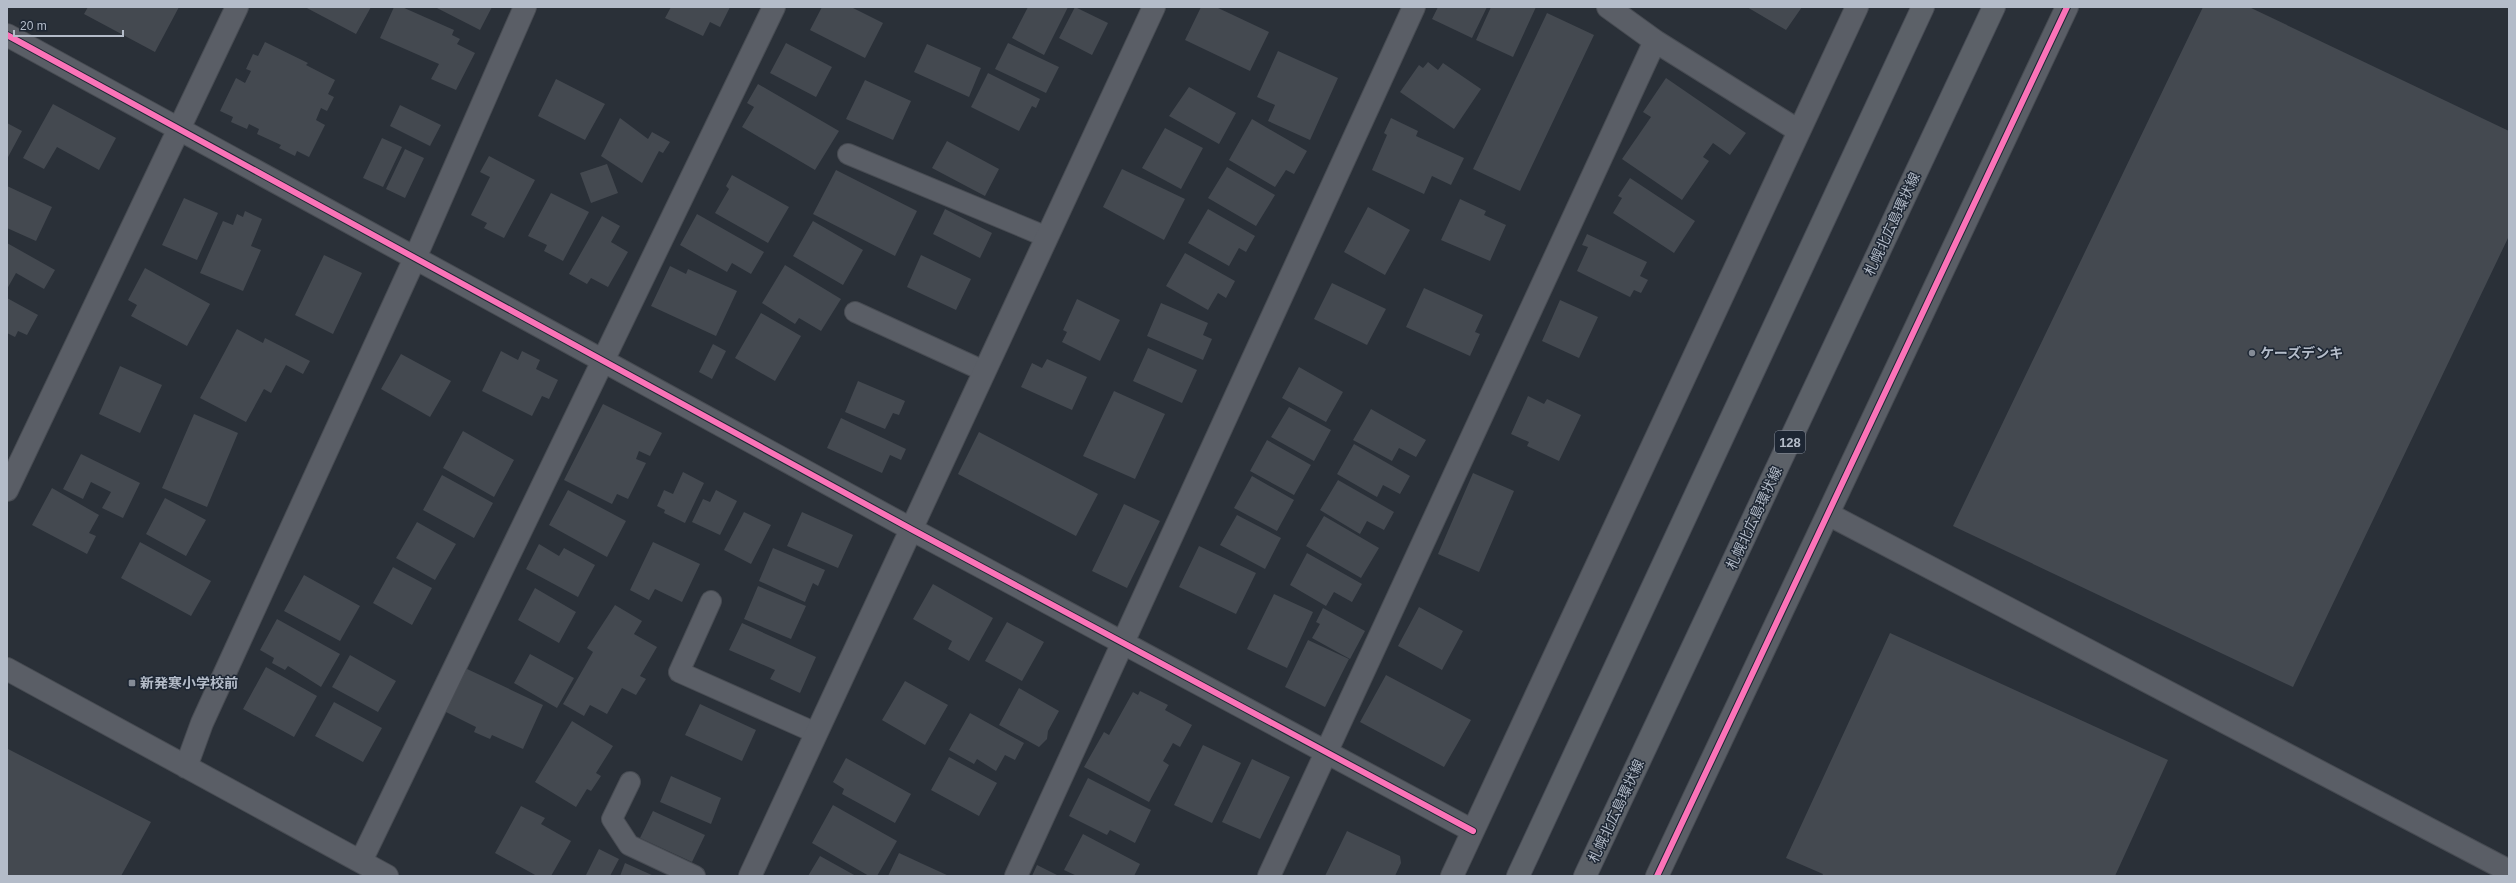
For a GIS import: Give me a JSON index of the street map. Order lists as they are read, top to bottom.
{
  "streets": {
    "main road": ["札幌北広島環状線", "128"]
  },
  "places": {
    "other": ["ケーズデンキ"],
    "transit": ["新発寒小学校前"]
  },
  "scale_bar": "20 m"
}
